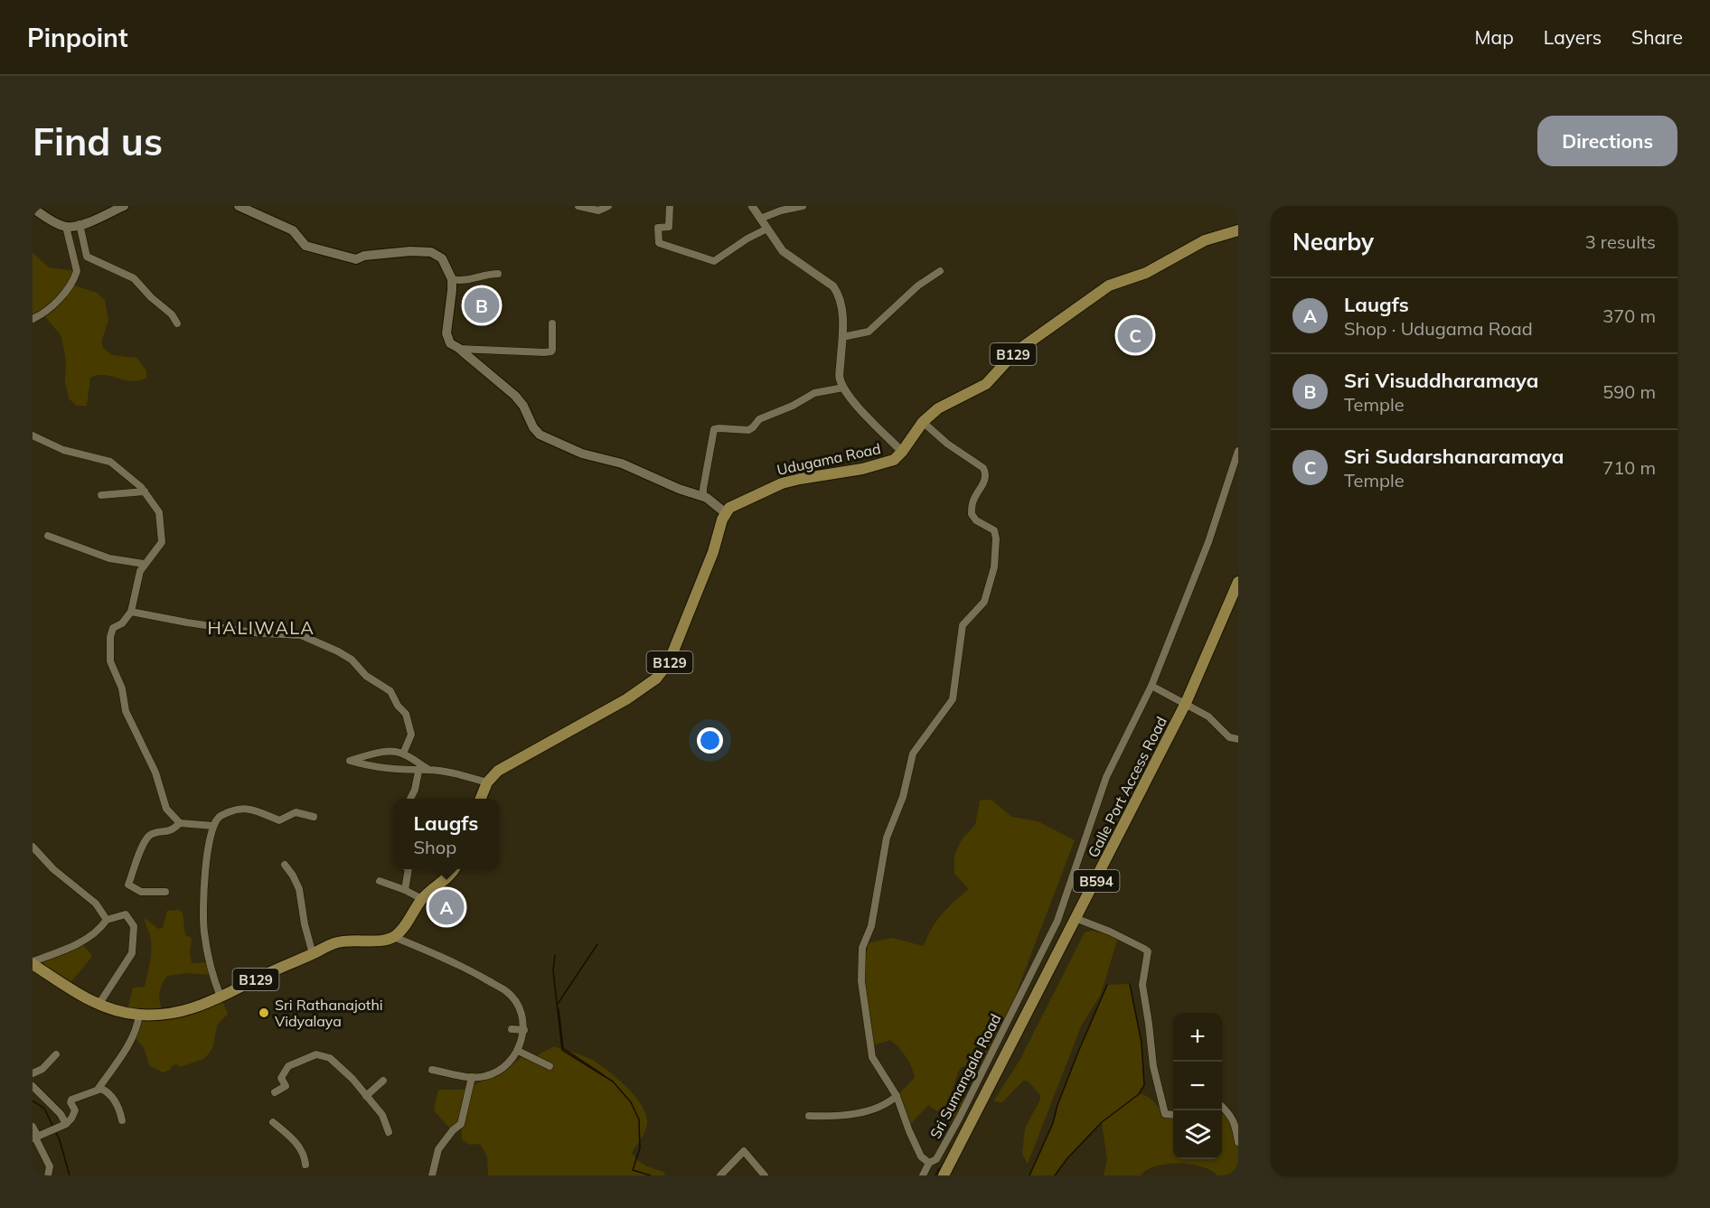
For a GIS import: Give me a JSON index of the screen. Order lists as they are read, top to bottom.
{
  "streets": {
    "main road": [
      "B129",
      "Udugama Road",
      "Galle Port Access Road",
      "B594"
    ],
    "street": ["Sri Sumangala Road"]
  },
  "crossings": [
    ["B129", "Udugama Road"],
    ["Udugama Road", "Sri Sumangala Road"]
  ],
  "districts": ["HALIWALA"],
  "places": ["Sri Rathanajothi Vidyalaya"],
  "page": {
    "header": "Pinpoint",
    "nav": ["Map", "Layers", "Share"],
    "buttons": "Directions",
    "title": "Find us",
    "heading": ["Nearby", "3 results"],
    "list": [
      {
        "mark": "A",
        "name": "Laugfs",
        "note": "Shop · Udugama Road",
        "value": "370 m"
      },
      {
        "mark": "B",
        "name": "Sri Visuddharamaya",
        "note": "Temple",
        "value": "590 m"
      },
      {
        "mark": "C",
        "name": "Sri Sudarshanaramaya",
        "note": "Temple",
        "value": "710 m"
      }
    ],
    "pins": ["B", "C", "A"],
    "popup": ["Laugfs", "Shop"],
    "map_buttons": ["+", "−"]
  }
}
